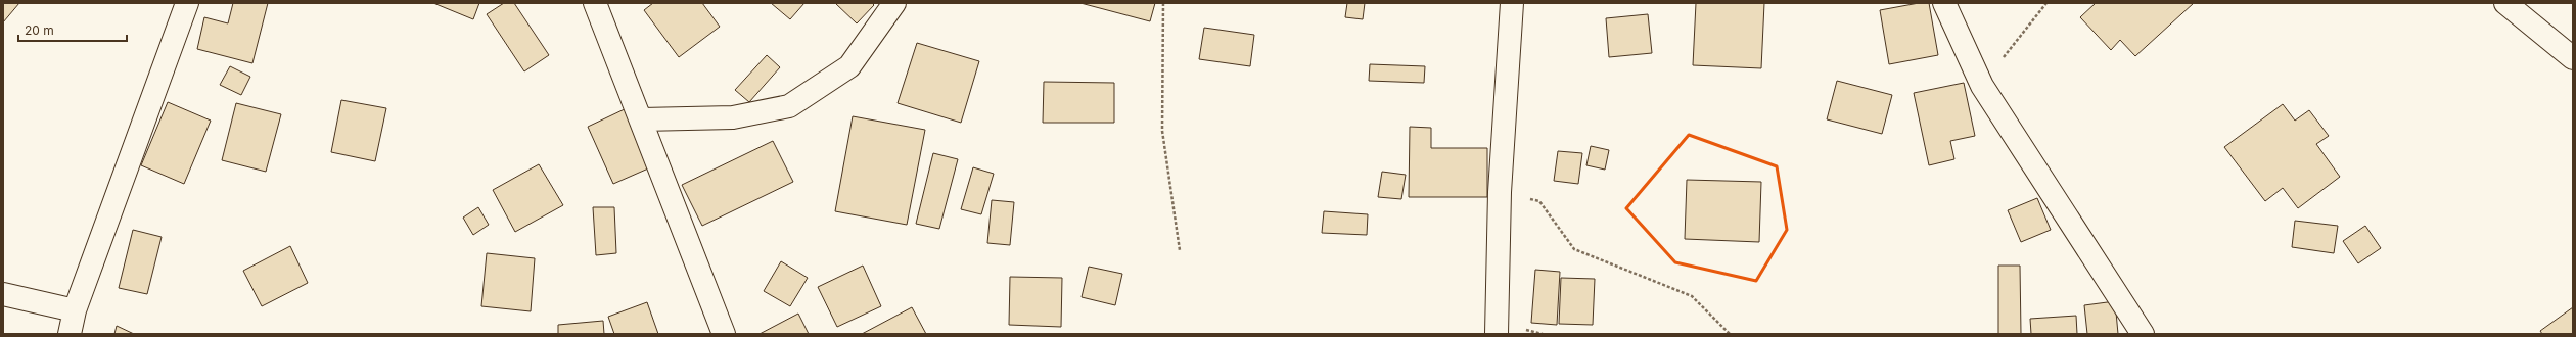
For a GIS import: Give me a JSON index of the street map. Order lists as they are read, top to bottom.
{
  "scale_bar": "20 m"
}
